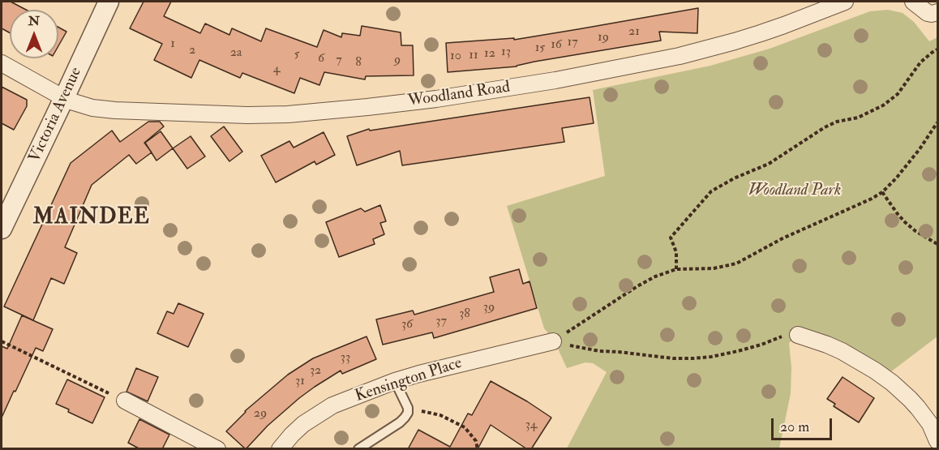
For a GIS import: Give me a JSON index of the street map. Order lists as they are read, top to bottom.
{
  "streets": {
    "street": ["Woodland Road", "Victoria Avenue", "Kensington Place"]
  },
  "crossings": [
    ["Woodland Road", "Victoria Avenue"]
  ],
  "districts": ["MAINDEE"],
  "parks": ["Woodland Park"],
  "house_numbers": [
    "21",
    "19",
    "17",
    "1",
    "16",
    "15",
    "2",
    "13",
    "2a",
    "12",
    "5",
    "11",
    "10",
    "6",
    "7",
    "9",
    "8",
    "4",
    "39",
    "38",
    "37",
    "36",
    "33",
    "32",
    "31",
    "29",
    "34"
  ],
  "scale_bar": "20 m",
  "north": "top"
}
